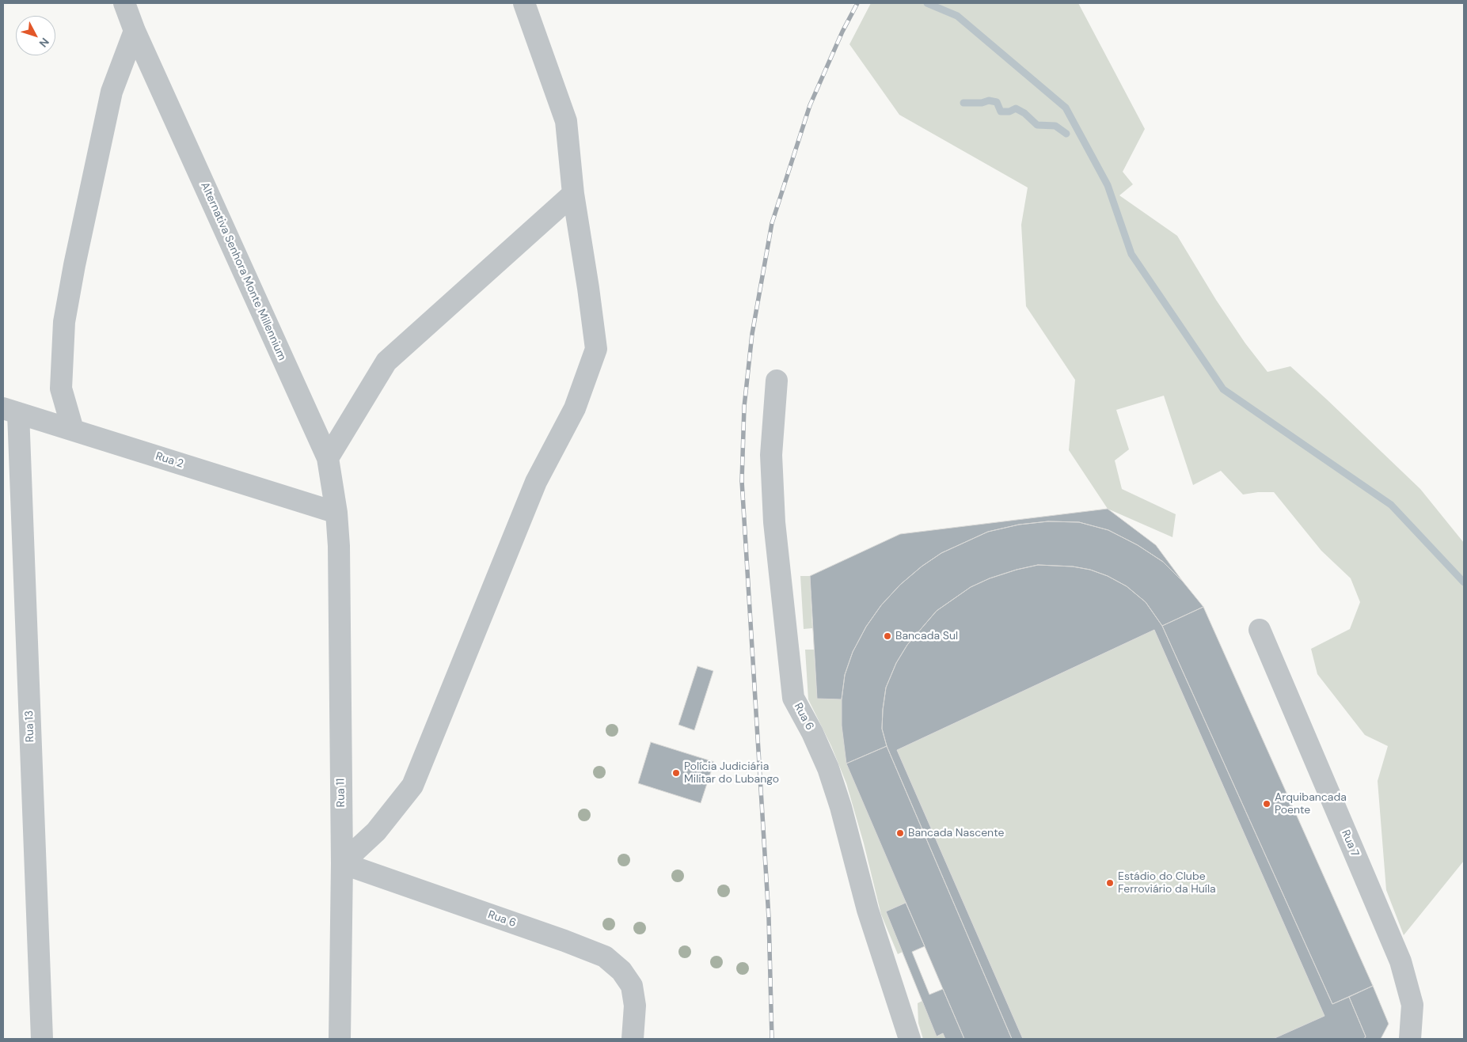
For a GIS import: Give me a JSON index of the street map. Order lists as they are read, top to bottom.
{
  "streets": {
    "street": [
      "Alternativa Senhora Monte Millennium",
      "Rua 2",
      "Rua 6",
      "Rua 13",
      "Rua 11",
      "Rua 7"
    ]
  },
  "crossings": [
    ["Alternativa Senhora Monte Millennium", "Rua 2"],
    ["Alternativa Senhora Monte Millennium", "Rua 11"],
    ["Rua 2", "Rua 13"],
    ["Rua 6", "Rua 11"]
  ],
  "places": [
    "Bancada Sul",
    "Polícia Judiciária Militar do Lubango",
    "Arquibancada Poente",
    "Bancada Nascente",
    "Estádio do Clube Ferroviário da Huíla"
  ],
  "north": "bottom right"
}
